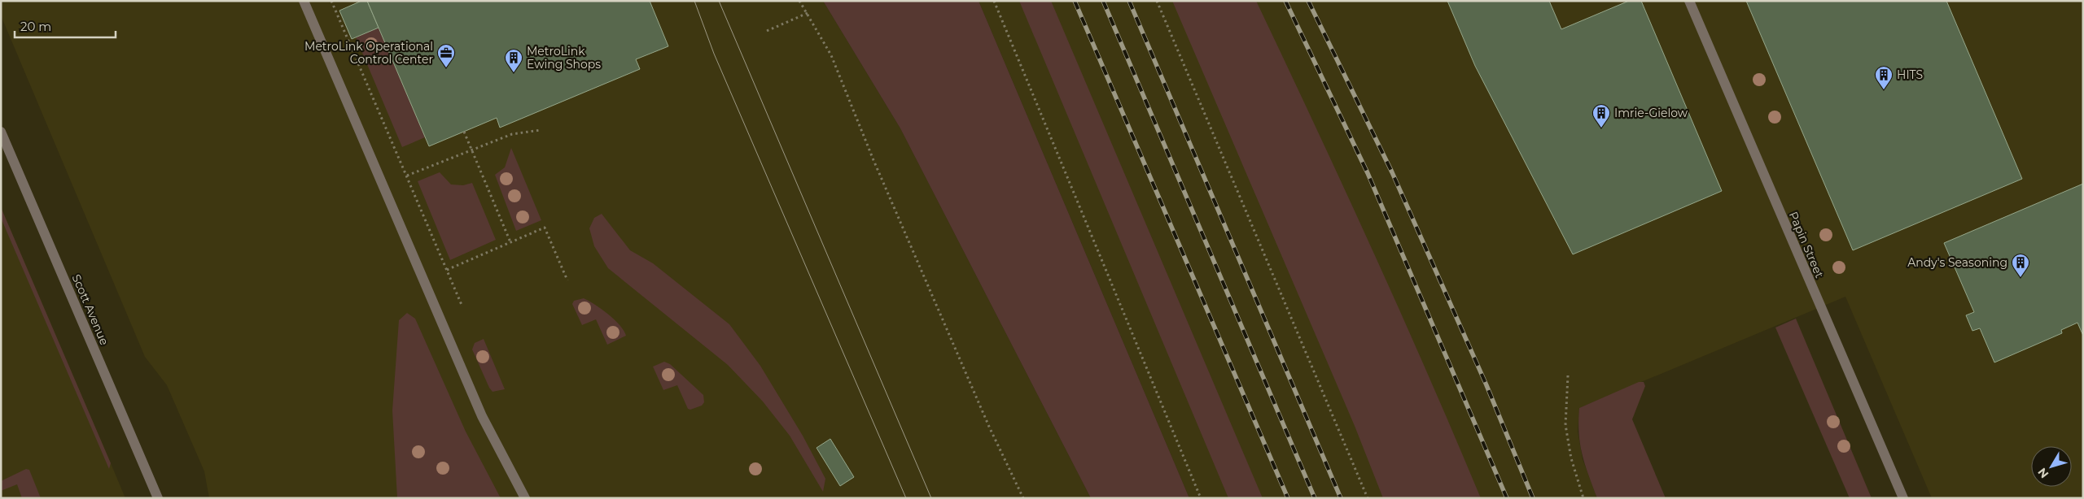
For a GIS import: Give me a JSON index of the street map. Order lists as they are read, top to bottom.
{
  "streets": {
    "street": ["Papin Street", "Scott Avenue"]
  },
  "places": {
    "office": ["MetroLink Operational Control Center"],
    "building": [
      "MetroLink Ewing Shops",
      "HITS",
      "Imrie-Gielow",
      "Andy's Seasoning"
    ]
  },
  "scale_bar": "20 m",
  "north": "bottom left"
}
